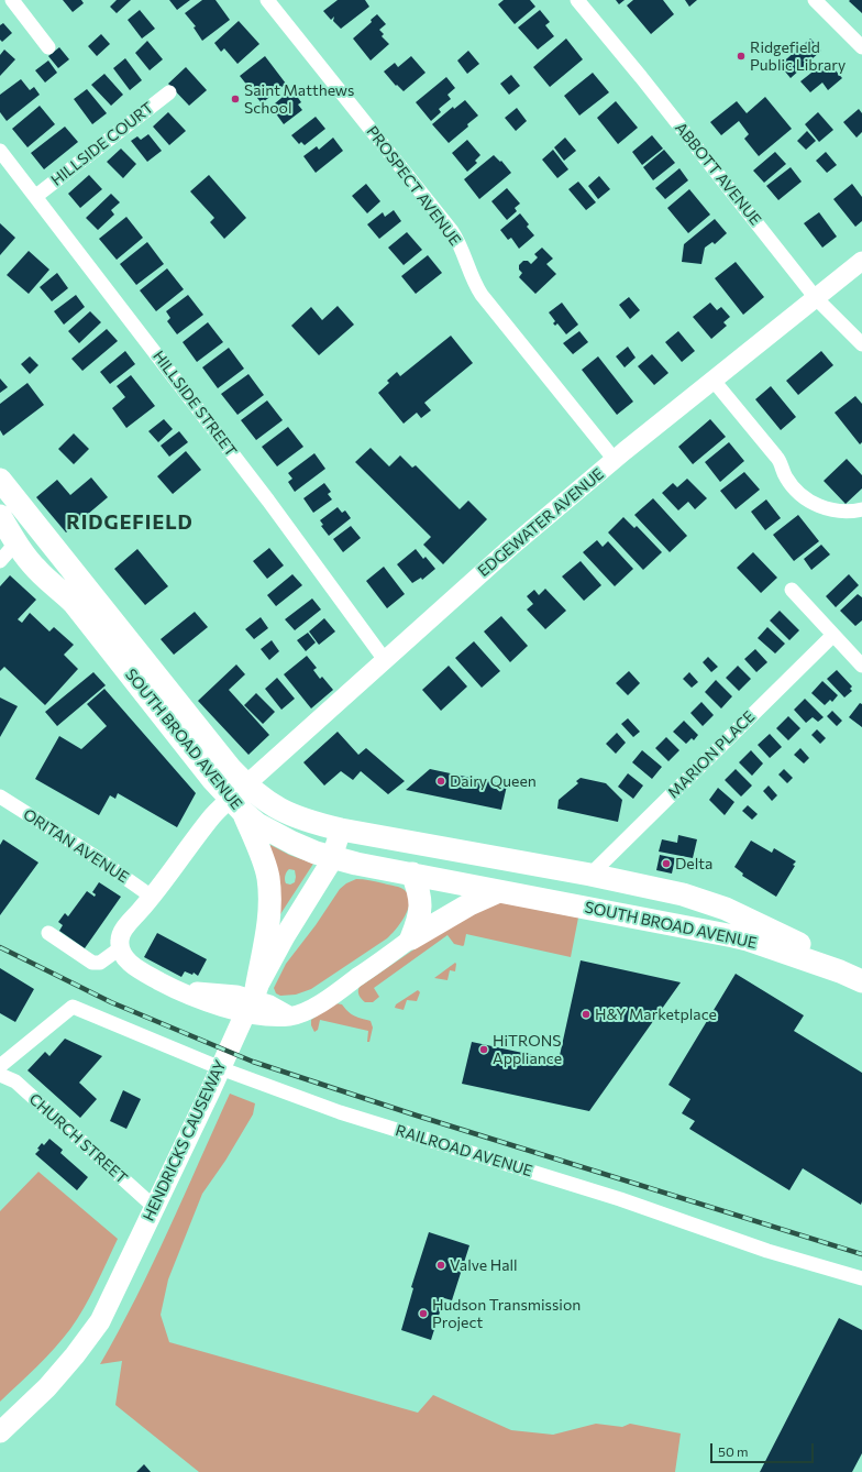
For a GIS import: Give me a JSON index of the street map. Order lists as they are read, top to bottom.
{
  "streets": {
    "main road": ["SOUTH BROAD AVENUE", "HENDRICKS CAUSEWAY"],
    "street": [
      "HILLSIDE COURT",
      "ABBOTT AVENUE",
      "PROSPECT AVENUE",
      "HILLSIDE STREET",
      "EDGEWATER AVENUE",
      "MARION PLACE",
      "ORITAN AVENUE",
      "CHURCH STREET",
      "RAILROAD AVENUE"
    ]
  },
  "crossings": [
    ["HILLSIDE COURT", "HILLSIDE STREET"],
    ["ABBOTT AVENUE", "EDGEWATER AVENUE"],
    ["PROSPECT AVENUE", "EDGEWATER AVENUE"],
    ["HILLSIDE STREET", "EDGEWATER AVENUE"],
    ["EDGEWATER AVENUE", "SOUTH BROAD AVENUE"],
    ["EDGEWATER AVENUE", "ORITAN AVENUE"],
    ["SOUTH BROAD AVENUE", "MARION PLACE"],
    ["SOUTH BROAD AVENUE", "HENDRICKS CAUSEWAY"],
    ["CHURCH STREET", "HENDRICKS CAUSEWAY"]
  ],
  "districts": ["RIDGEFIELD"],
  "places": [
    "Ridgefield Public Library",
    "Saint Matthews School",
    "Dairy Queen",
    "Delta",
    "H&Y Marketplace",
    "HiTRONS Appliance",
    "Valve Hall",
    "Hudson Transmission Project"
  ],
  "scale_bar": "50 m"
}
